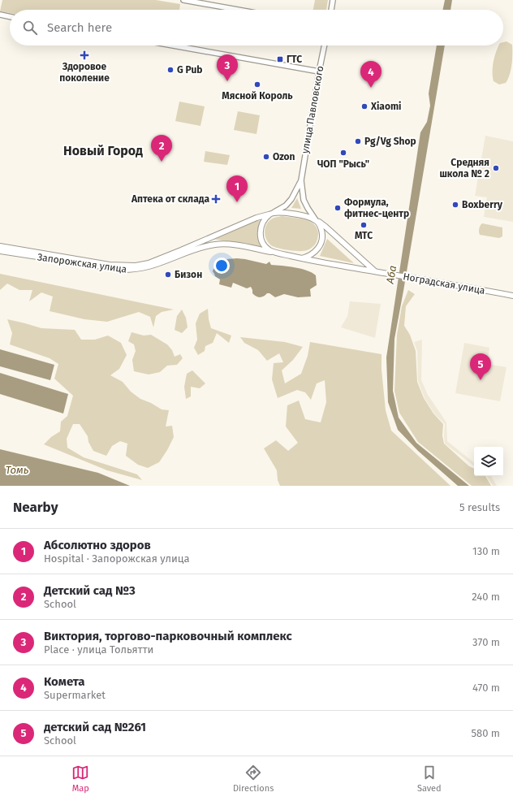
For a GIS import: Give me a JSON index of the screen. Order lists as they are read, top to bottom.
{
  "streets": {
    "main road": ["улица Павловского", "Запорожская улица", "Ноградская улица"]
  },
  "crossings": [
    ["улица Павловского", "Запорожская улица"],
    ["улица Павловского", "Ноградская улица"],
    ["Запорожская улица", "Ноградская улица"]
  ],
  "districts": ["Новый Город"],
  "water": ["Аба", "Томь"],
  "places": {
    "health": ["Здоровое поколение", "Аптека от склада"],
    "transit": ["ГТС"],
    "other": [
      "G Pub",
      "Мясной Король",
      "Xiaomi",
      "Pg/Vg Shop",
      "ЧОП \"Рысь\"",
      "Ozon",
      "Средняя школа № 2",
      "Boxberry",
      "Формула, фитнес-центр",
      "МТС",
      "Бизон"
    ]
  },
  "page": {
    "search": "Search here",
    "pins": [
      "3",
      "4",
      "2",
      "1",
      "5"
    ],
    "heading": ["Nearby", "5 results"],
    "list": [
      {
        "mark": "1",
        "name": "Абсолютно здоров",
        "note": "Hospital · Запорожская улица",
        "value": "130 m"
      },
      {
        "mark": "2",
        "name": "Детский сад №3",
        "note": "School",
        "value": "240 m"
      },
      {
        "mark": "3",
        "name": "Виктория, торгово-парковочный комплекс",
        "note": "Place · улица Тольятти",
        "value": "370 m"
      },
      {
        "mark": "4",
        "name": "Комета",
        "note": "Supermarket",
        "value": "470 m"
      },
      {
        "mark": "5",
        "name": "детский сад №261",
        "note": "School",
        "value": "580 m"
      }
    ],
    "nav": ["Map", "Directions", "Saved"]
  }
}
